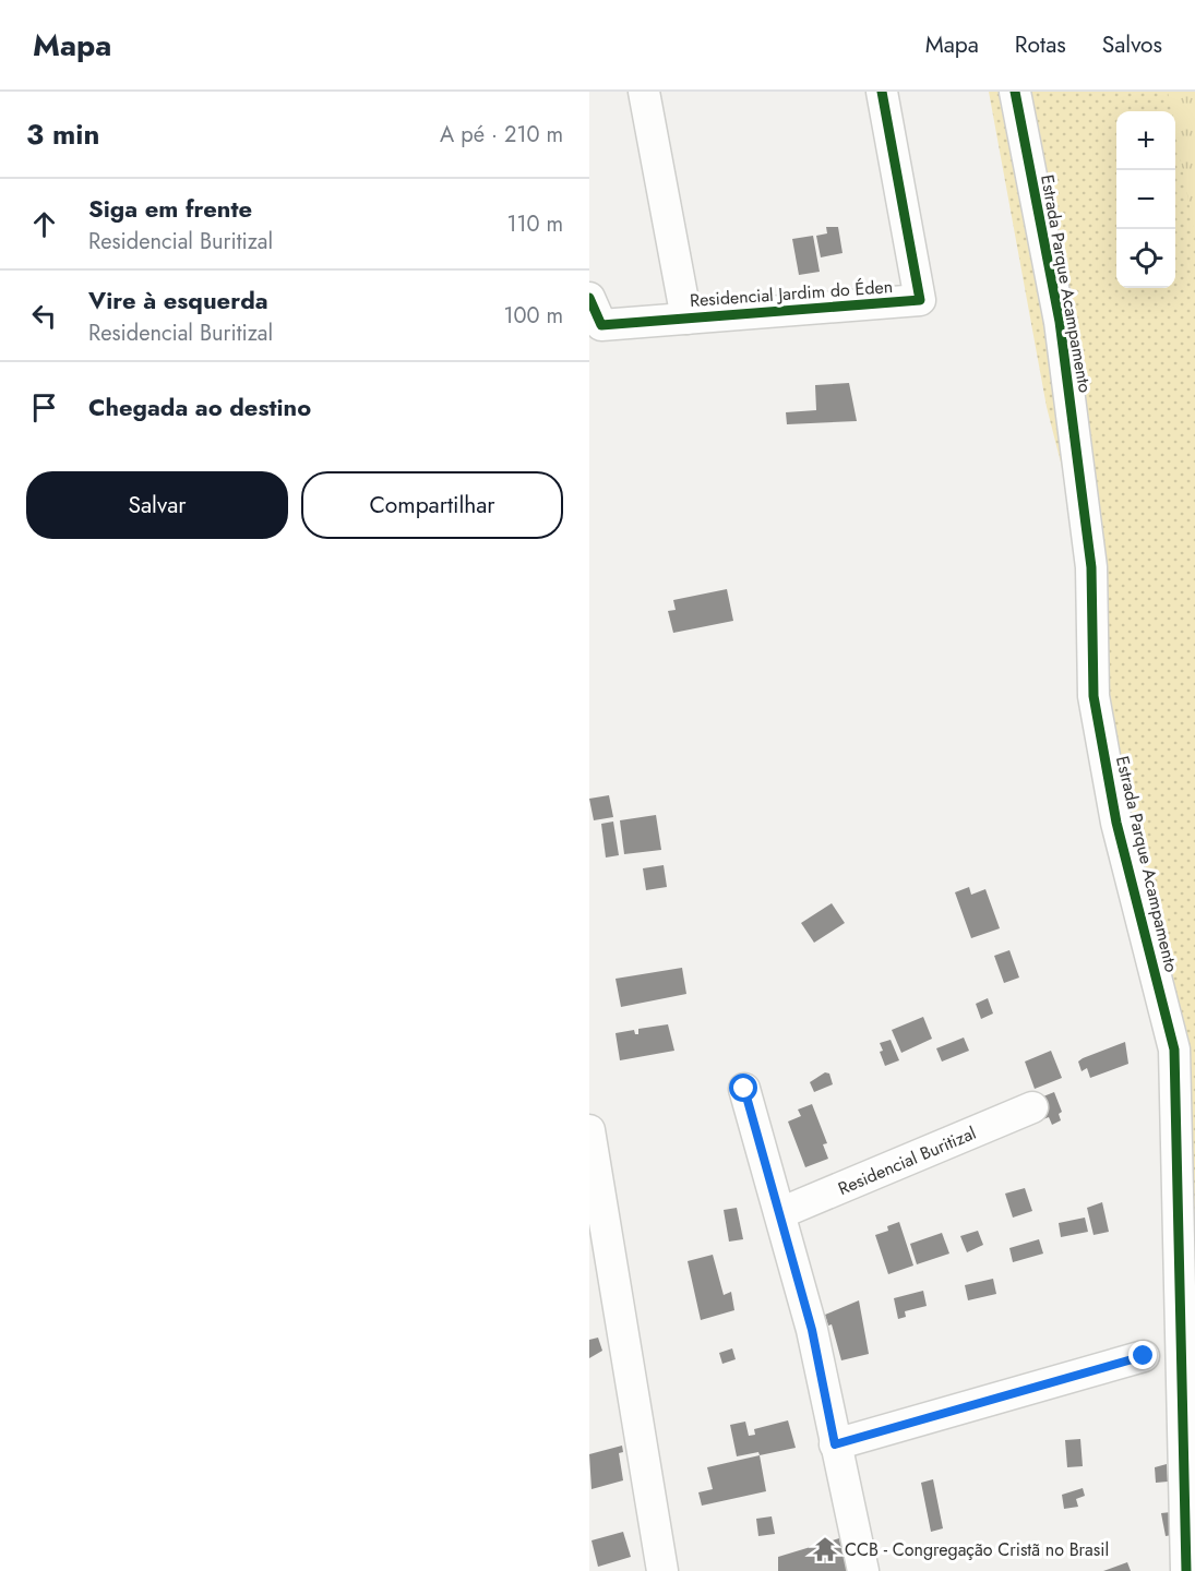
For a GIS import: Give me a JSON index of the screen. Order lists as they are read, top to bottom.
{
  "streets": {
    "street": ["Estrada Parque Acampamento", "Residencial Jardim do Éden", "Residencial Buritizal"]
  },
  "places": {
    "temple": ["CCB - Congregação Cristã no Brasil"]
  },
  "page": {
    "header": "Mapa",
    "nav": ["Mapa", "Rotas", "Salvos"],
    "heading": ["3 min", "A pé · 210 m"],
    "map_buttons": ["+", "−"],
    "list": [
      ["Siga em frente", "Residencial Buritizal", "110 m"],
      ["Vire à esquerda", "Residencial Buritizal", "100 m"],
      "Chegada ao destino"
    ],
    "buttons": ["Salvar", "Compartilhar"]
  }
}
